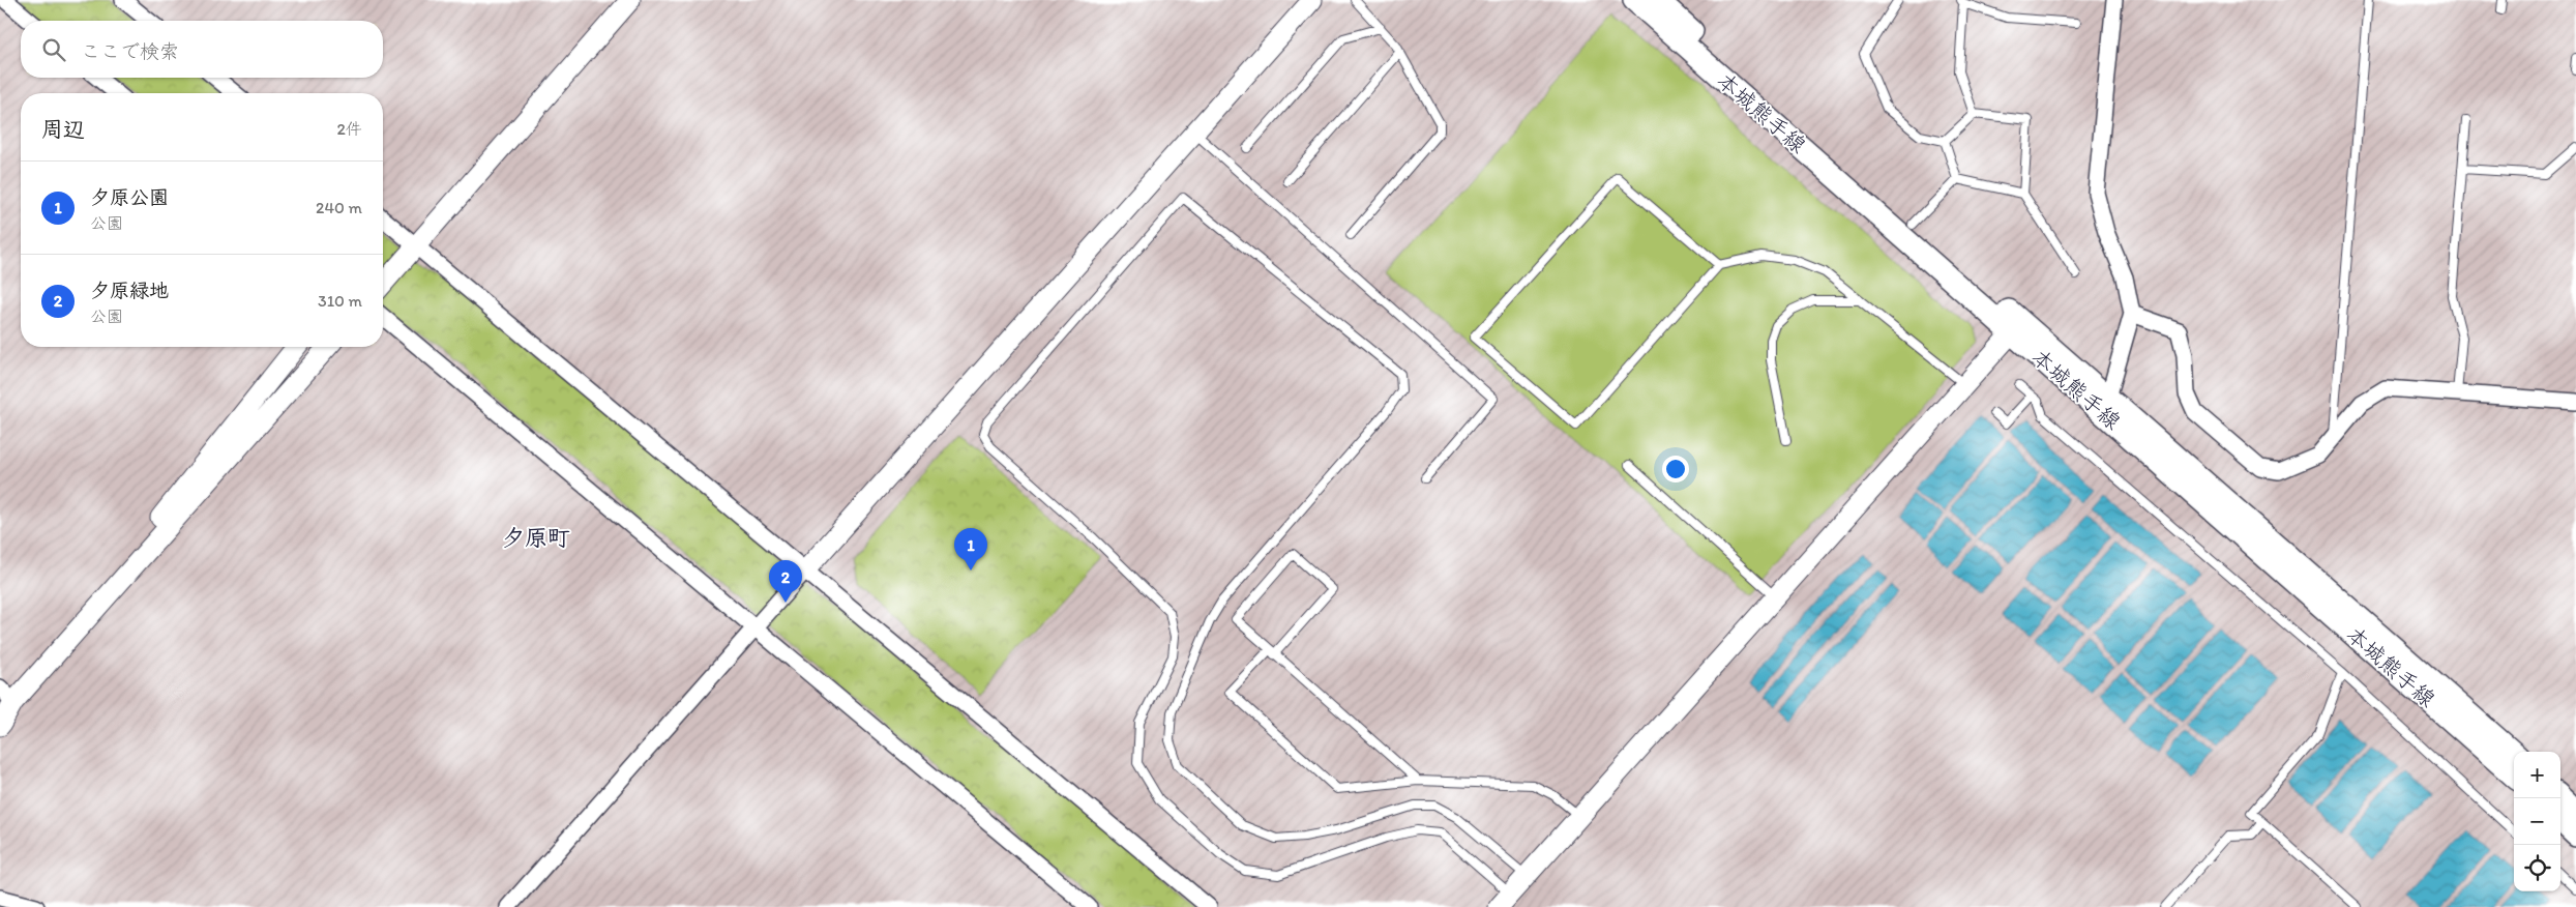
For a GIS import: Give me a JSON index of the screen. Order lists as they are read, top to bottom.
{
  "streets": {
    "main road": ["本城熊手線"]
  },
  "districts": ["夕原町"],
  "page": {
    "search": "ここで検索",
    "heading": ["周辺", "2件"],
    "list": [
      {
        "mark": "1",
        "name": "夕原公園",
        "note": "公園",
        "value": "240 m"
      },
      {
        "mark": "2",
        "name": "夕原緑地",
        "note": "公園",
        "value": "310 m"
      }
    ],
    "pins": ["1", "2"],
    "map_buttons": ["+", "−"]
  }
}
